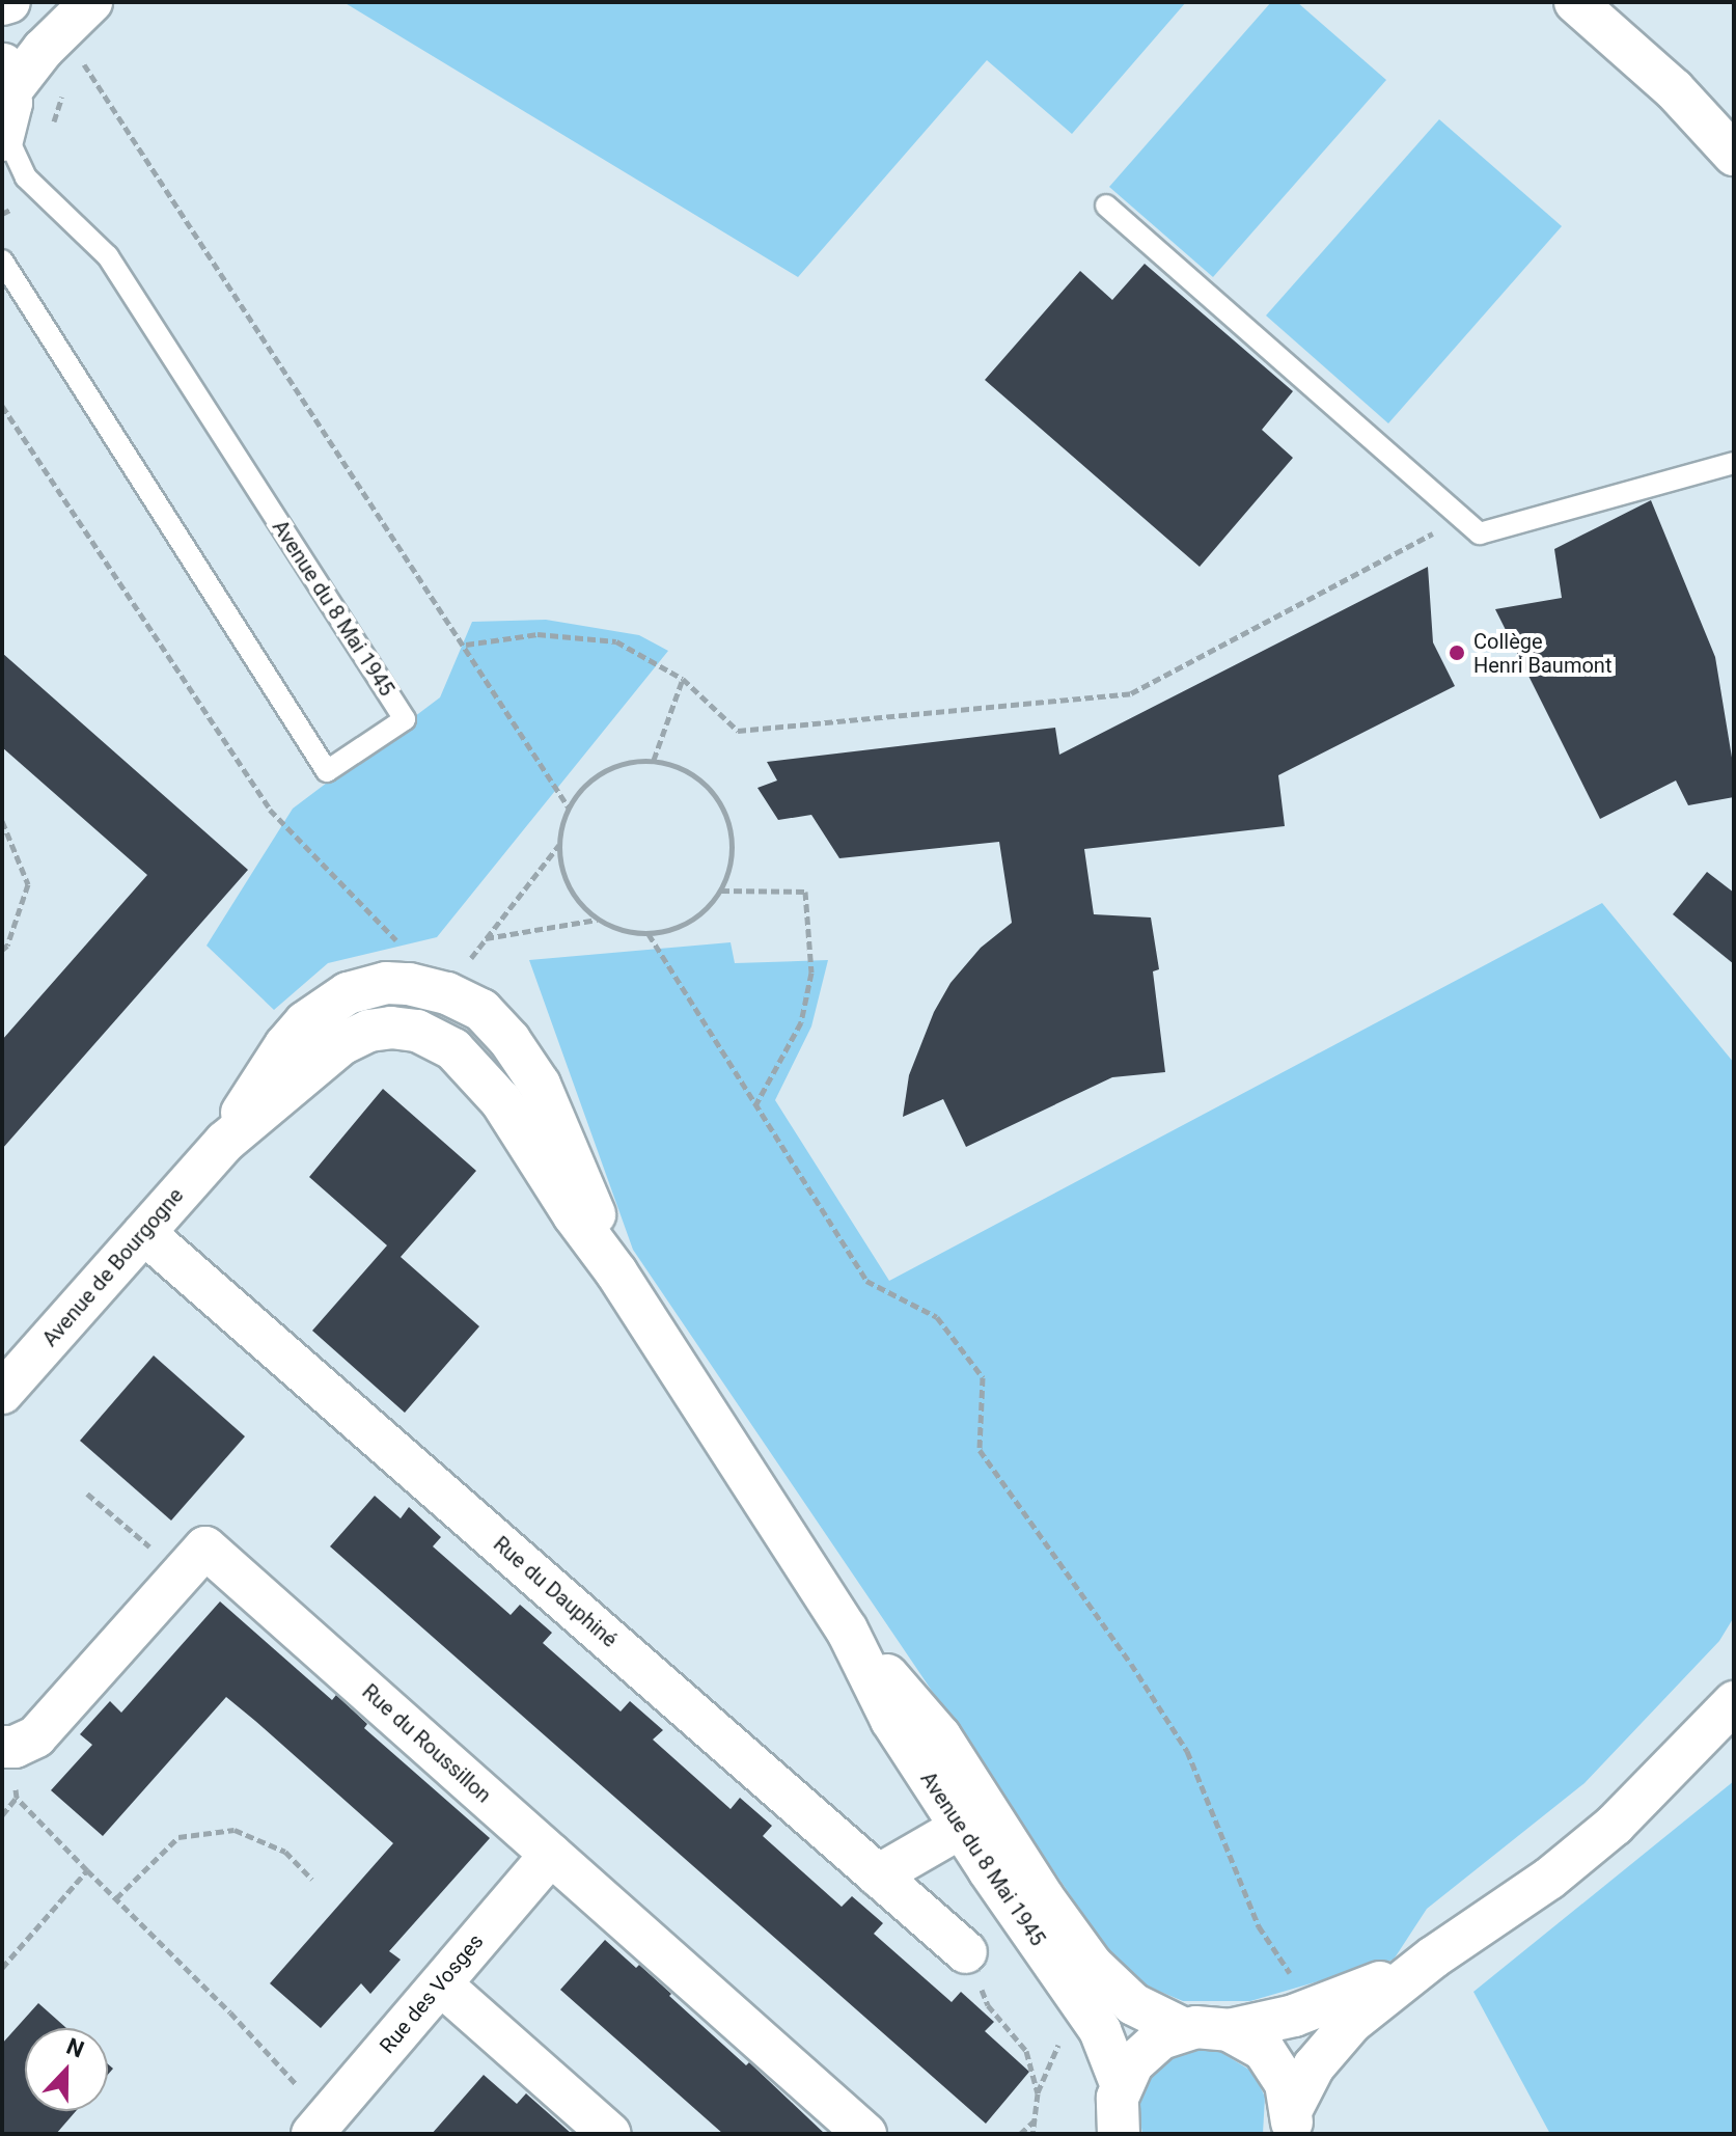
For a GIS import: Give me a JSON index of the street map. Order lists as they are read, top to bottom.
{
  "streets": {
    "street": [
      "Avenue du 8 Mai 1945",
      "Avenue de Bourgogne",
      "Rue du Dauphiné",
      "Rue du Roussillon",
      "Rue des Vosges"
    ]
  },
  "crossings": [
    ["Avenue du 8 Mai 1945", "Avenue de Bourgogne"],
    ["Avenue de Bourgogne", "Rue du Dauphiné"],
    ["Rue du Roussillon", "Rue des Vosges"]
  ],
  "places": ["Collège Henri Baumont"],
  "north": "top"
}
